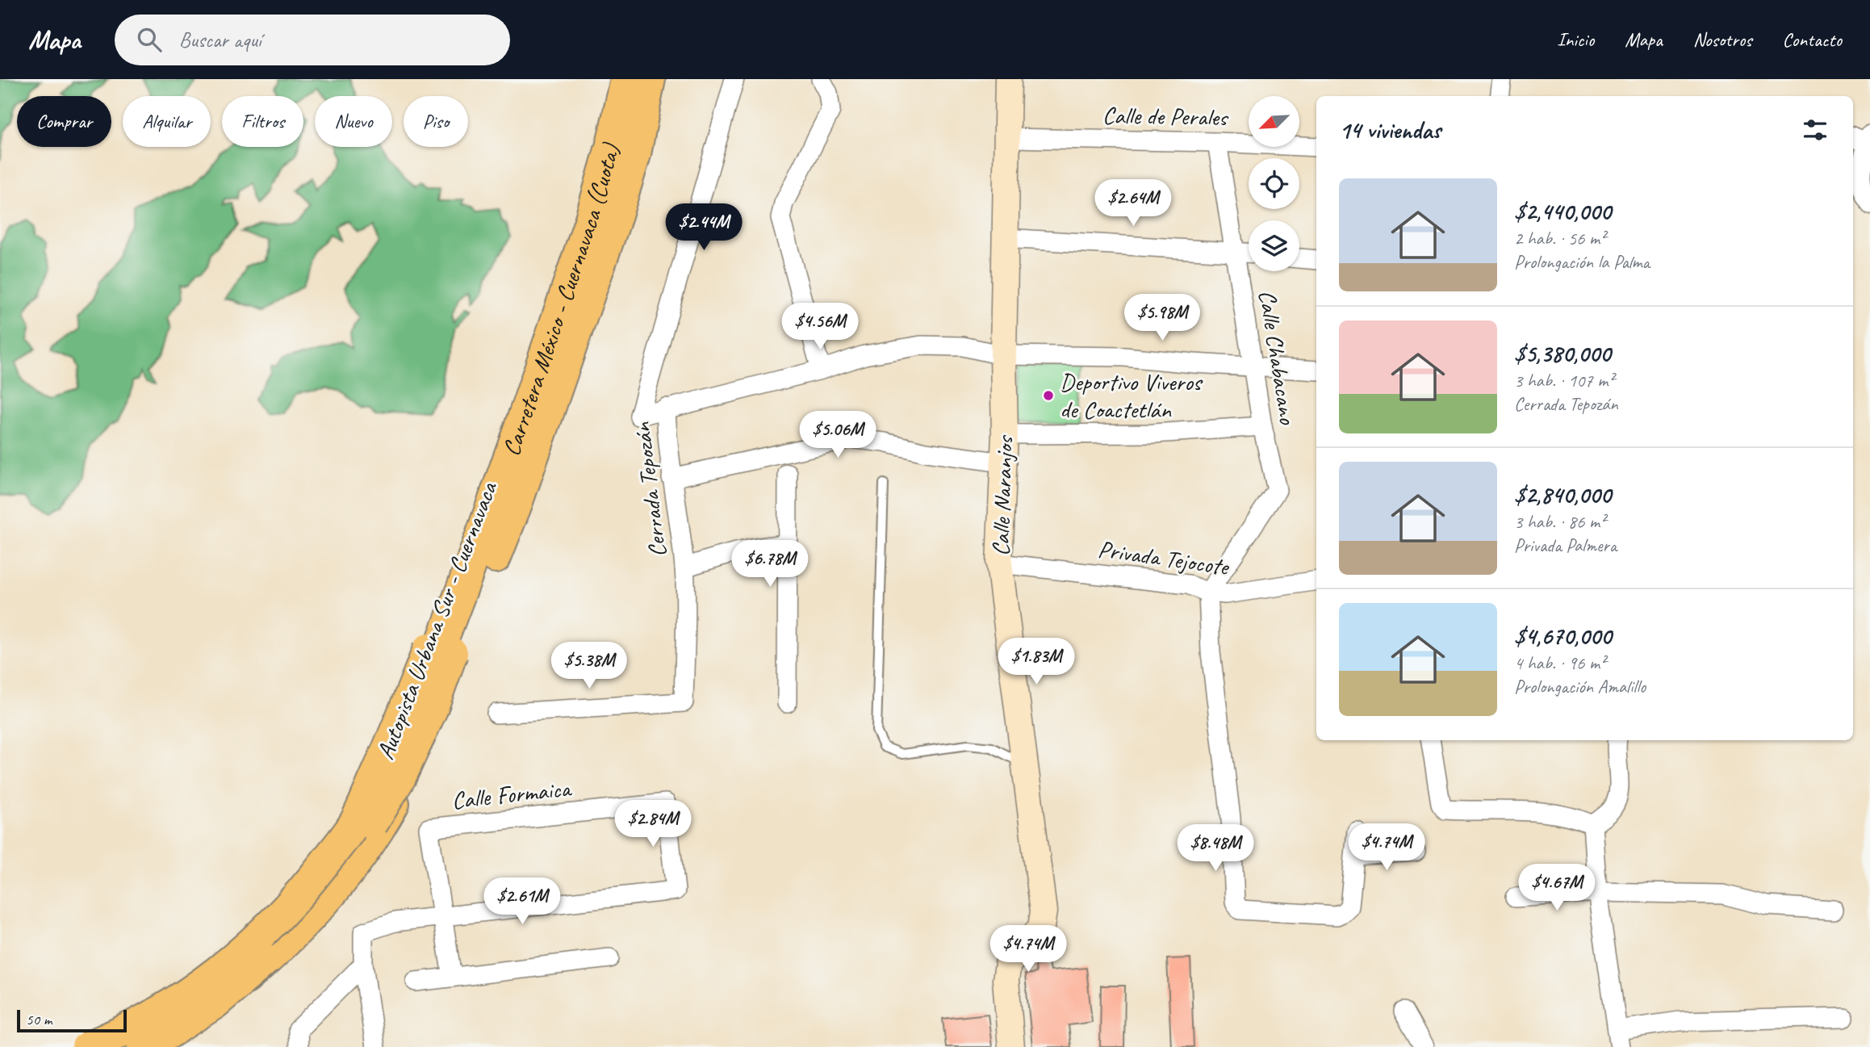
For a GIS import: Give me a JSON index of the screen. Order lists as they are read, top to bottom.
{
  "streets": {
    "highway": ["Carretera México - Cuernavaca (Cuota)", "Autopista Urbana Sur - Cuernavaca"],
    "street": [
      "Calle de Perales",
      "Calle Chabacano",
      "Cerrada Tepozán",
      "Calle Naranjos",
      "Privada Tejocote",
      "Calle Formaica"
    ]
  },
  "crossings": [
    ["Calle de Perales", "Calle Chabacano"],
    ["Calle de Perales", "Calle Naranjos"],
    ["Carretera México - Cuernavaca (Cuota)", "Autopista Urbana Sur - Cuernavaca"],
    ["Calle Chabacano", "Privada Tejocote"],
    ["Calle Naranjos", "Privada Tejocote"]
  ],
  "places": ["Deportivo Viveros de Coactetlán"],
  "scale_bar": "50 m",
  "north": "bottom left",
  "page": {
    "header": "Mapa",
    "search": "Buscar aquí",
    "nav": [
      "Inicio",
      "Mapa",
      "Nosotros",
      "Contacto"
    ],
    "chip": [
      "Comprar",
      "Alquilar",
      "Filtros",
      "Nuevo",
      "Piso"
    ],
    "heading": "14 viviendas",
    "list": [
      {
        "name": "$2,440,000",
        "note": "2 hab. · 56 m² · Prolongación la Palma"
      },
      {
        "name": "$5,380,000",
        "note": "3 hab. · 107 m² · Cerrada Tepozán"
      },
      {
        "name": "$2,840,000",
        "note": "3 hab. · 86 m² · Privada Palmera"
      },
      {
        "name": "$4,670,000",
        "note": "4 hab. · 96 m² · Prolongación Amalillo"
      }
    ],
    "price": [
      "$2.64M",
      "$2.44M",
      "$5.98M",
      "$4.56M",
      "$5.06M",
      "$6.78M",
      "$1.83M",
      "$5.38M",
      "$2.84M",
      "$4.74M",
      "$8.48M",
      "$4.67M",
      "$2.61M",
      "$4.74M"
    ],
    "scale": "50 m"
  }
}
